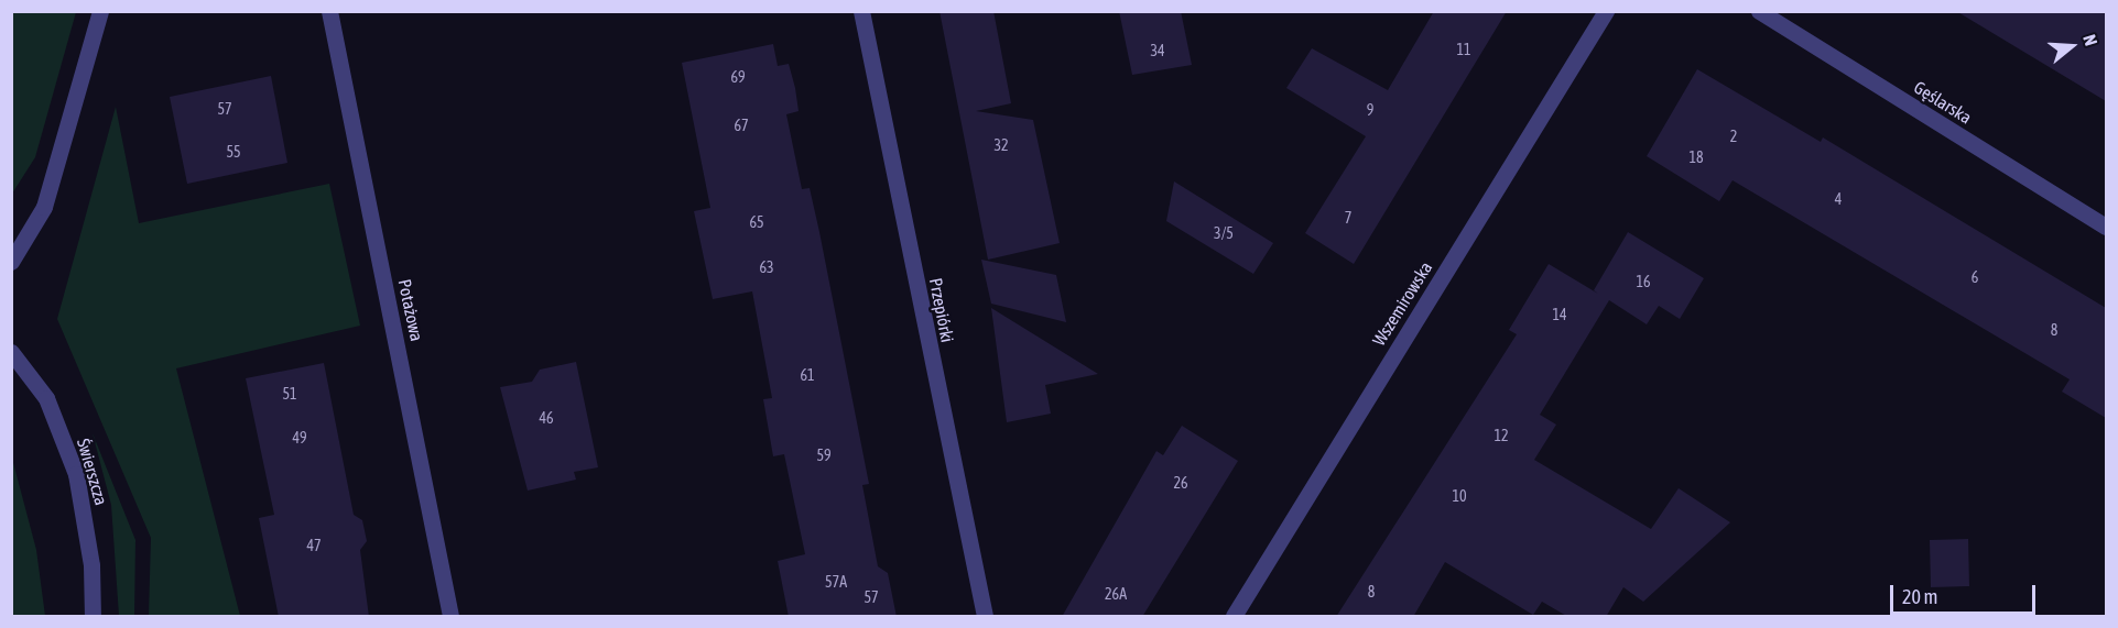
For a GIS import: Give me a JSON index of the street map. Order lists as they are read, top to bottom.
{
  "streets": {
    "street": [
      "Gęślarska",
      "Wszemirowska",
      "Potażowa",
      "Przepiórki",
      "Świerszcza"
    ]
  },
  "house_numbers": [
    "11",
    "34",
    "69",
    "57",
    "9",
    "67",
    "2",
    "32",
    "55",
    "18",
    "4",
    "7",
    "65",
    "3/5",
    "63",
    "6",
    "16",
    "14",
    "8",
    "61",
    "51",
    "46",
    "12",
    "49",
    "59",
    "26",
    "10",
    "47",
    "57A",
    "8",
    "26A",
    "57"
  ],
  "scale_bar": "20 m",
  "north": "right"
}
